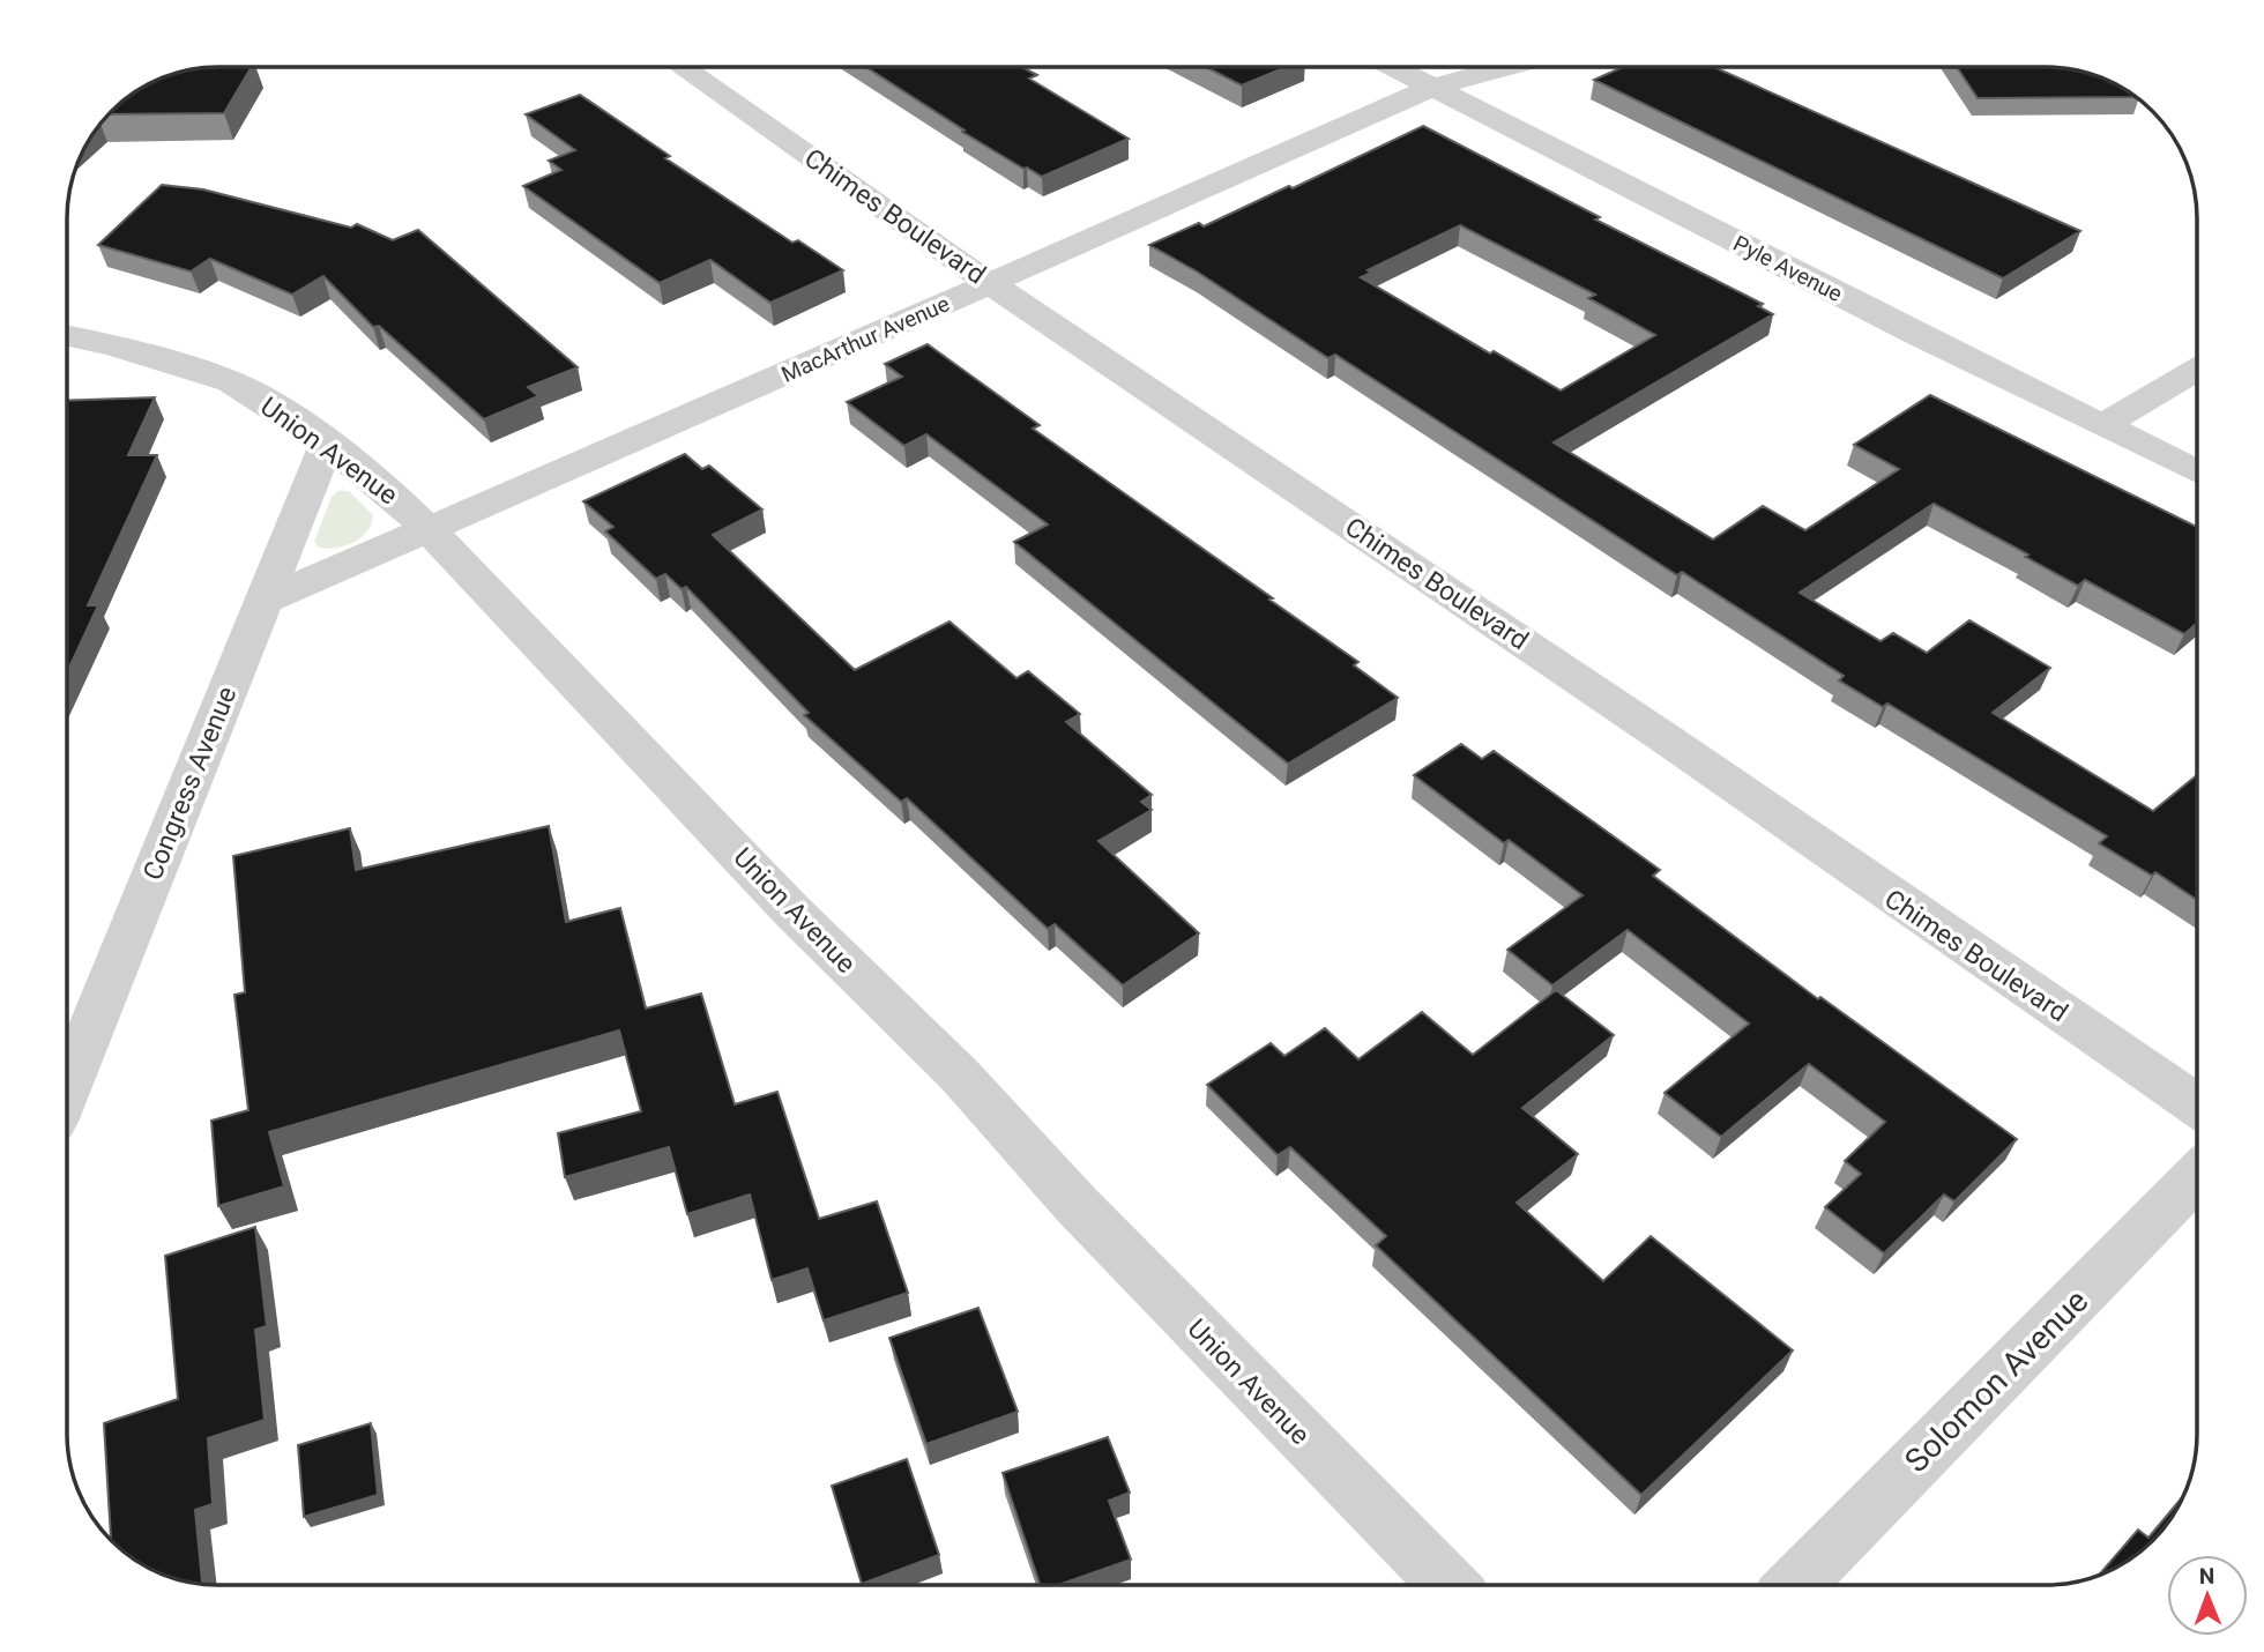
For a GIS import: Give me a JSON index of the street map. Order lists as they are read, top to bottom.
{
  "streets": {
    "street": [
      "Chimes Boulevard",
      "Pyle Avenue",
      "MacArthur Avenue",
      "Union Avenue",
      "Congress Avenue",
      "Solomon Avenue"
    ]
  },
  "crossings": [
    ["Chimes Boulevard", "MacArthur Avenue"],
    ["Pyle Avenue", "MacArthur Avenue"],
    ["MacArthur Avenue", "Union Avenue"],
    ["MacArthur Avenue", "Congress Avenue"],
    ["Union Avenue", "Congress Avenue"]
  ],
  "north": "top"
}
